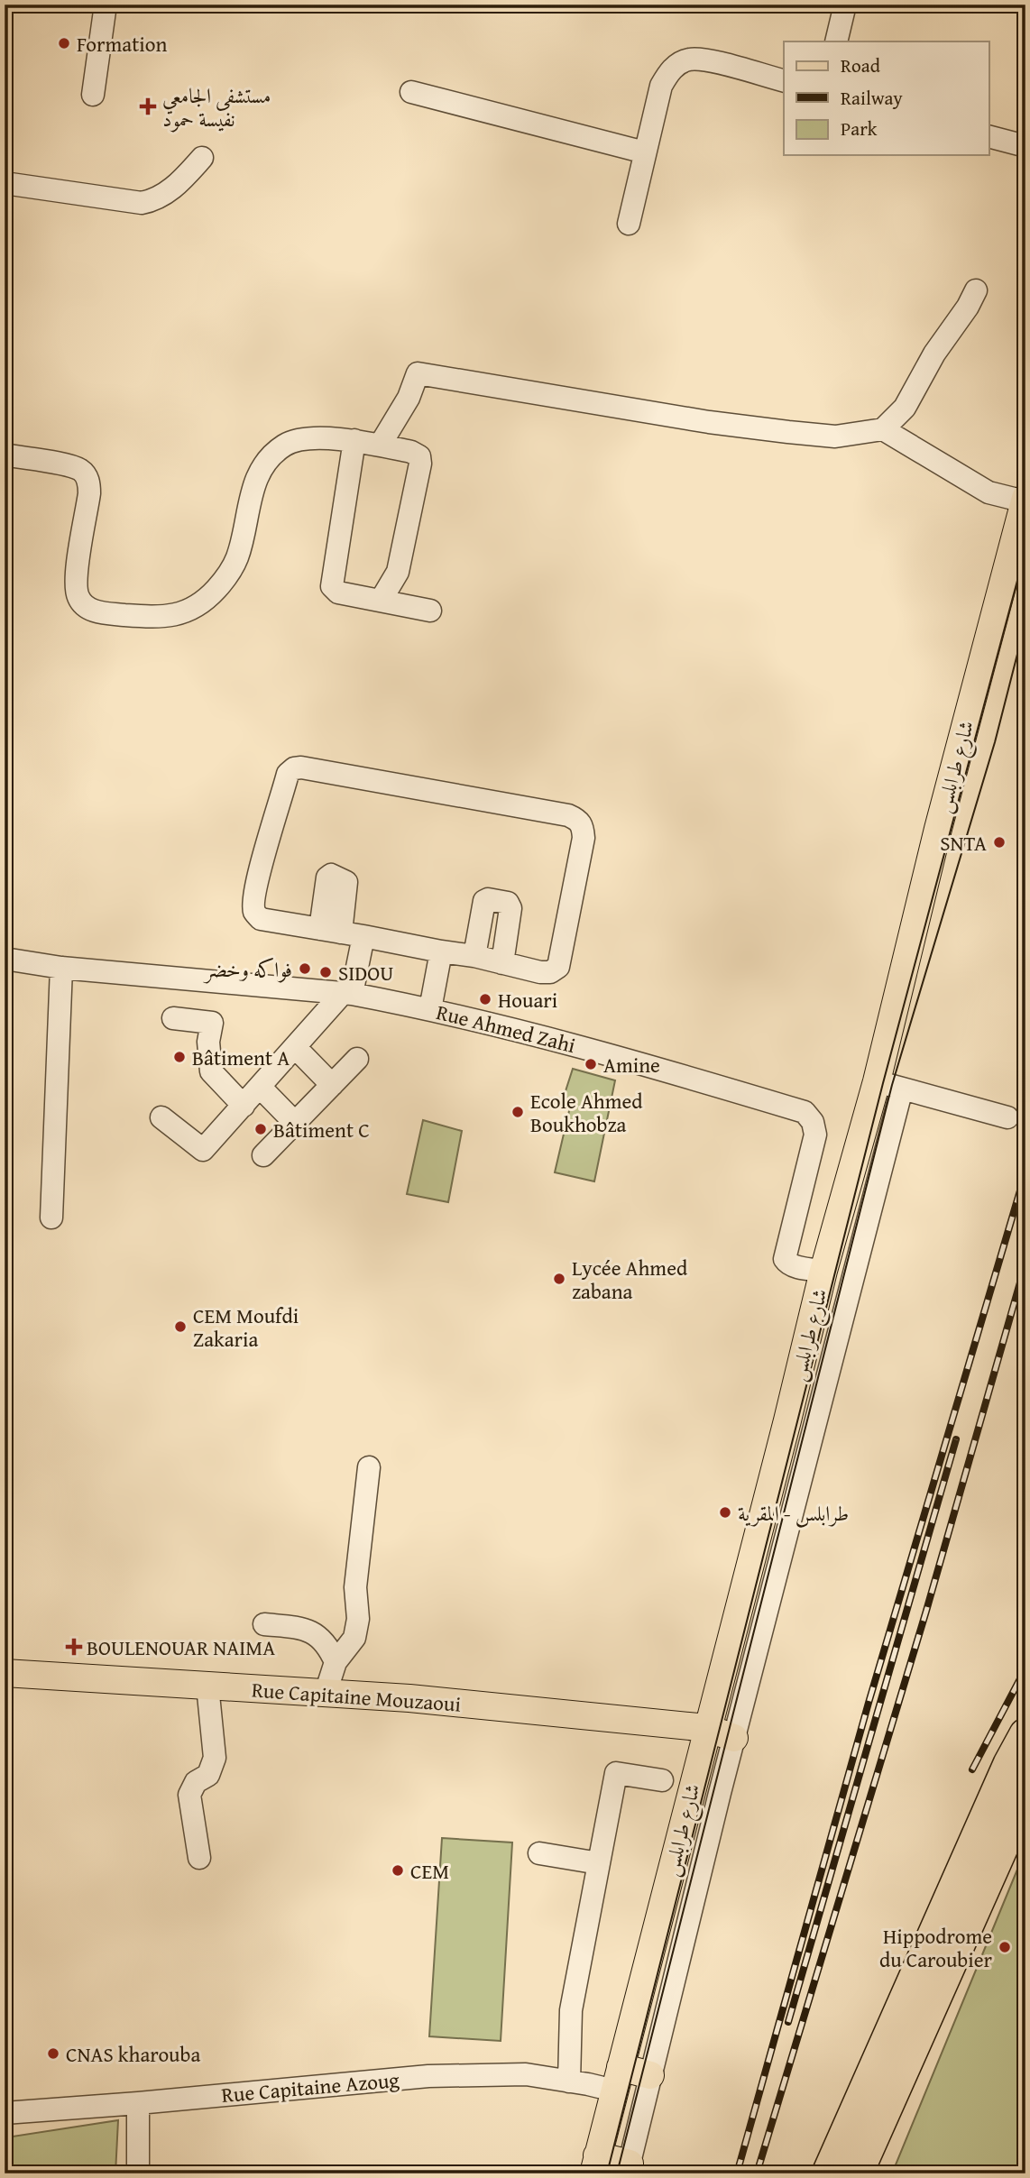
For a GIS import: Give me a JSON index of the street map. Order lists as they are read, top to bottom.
{
  "streets": {
    "main road": ["شارع طرابلس", "Rue Capitaine Mouzaoui"],
    "street": ["Rue Ahmed Zahi", "Rue Capitaine Azoug"]
  },
  "crossings": [
    ["شارع طرابلس", "Rue Ahmed Zahi"],
    ["شارع طرابلس", "Rue Capitaine Mouzaoui"],
    ["شارع طرابلس", "Rue Capitaine Azoug"]
  ],
  "places": {
    "other": [
      "Formation",
      "SNTA",
      "فواكه وخضر",
      "SIDOU",
      "Houari",
      "Bâtiment A",
      "Amine",
      "Ecole Ahmed Boukhobza",
      "Bâtiment C",
      "Lycée Ahmed zabana",
      "CEM Moufdi Zakaria",
      "طرابلس - المقرية",
      "CEM",
      "Hippodrome du Caroubier",
      "CNAS kharouba"
    ],
    "health": ["مستشفى الجامعي نفيسة حمود", "BOULENOUAR NAIMA"]
  },
  "legend": ["Road", "Railway", "Park"]
}
